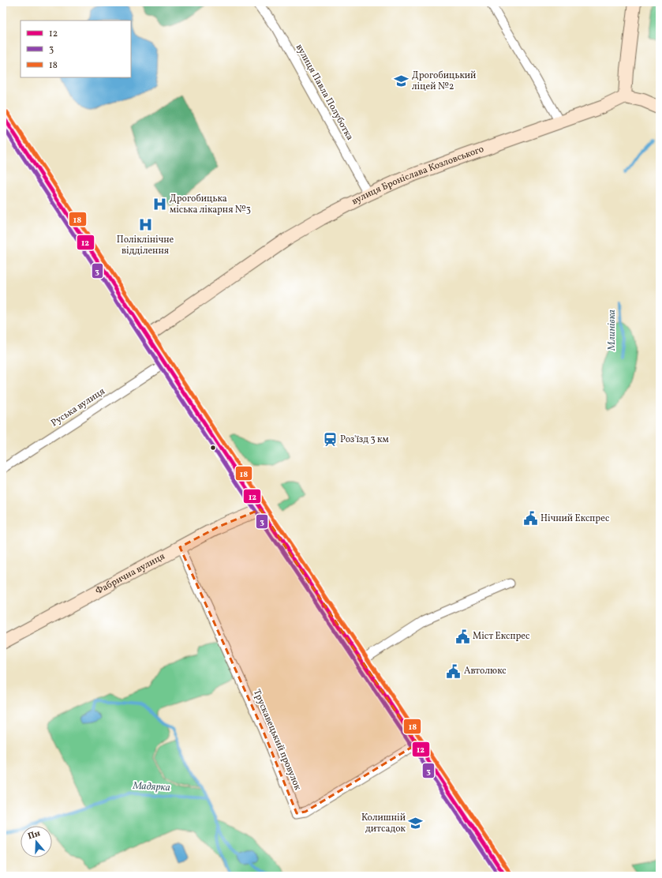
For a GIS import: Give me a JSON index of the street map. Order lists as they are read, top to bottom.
{
  "streets": {
    "street": [
      "вулиця Павла Полуботка",
      "вулиця Броніслава Козловського",
      "Руська вулиця",
      "Фабрична вулиця",
      "Трускавецький провулок"
    ]
  },
  "crossings": [
    ["вулиця Павла Полуботка", "вулиця Броніслава Козловського"],
    ["Фабрична вулиця", "Трускавецький провулок"]
  ],
  "water": ["Млинівка", "Мадярка"],
  "places": {
    "school or university": ["Дрогобицький ліцей №2", "Колишній дитсадок"],
    "hospital": ["Дрогобицька міська лікарня №3", "Поліклінічне відділення"],
    "station": ["Роз'їзд 3 км"],
    "public building": ["Нічний Експрес", "Міст Експрес", "Автолюкс"]
  },
  "lines": ["transit line 18", "transit line 12", "transit line 3"],
  "legend": ["12", "3", "18"],
  "north": "top"
}
